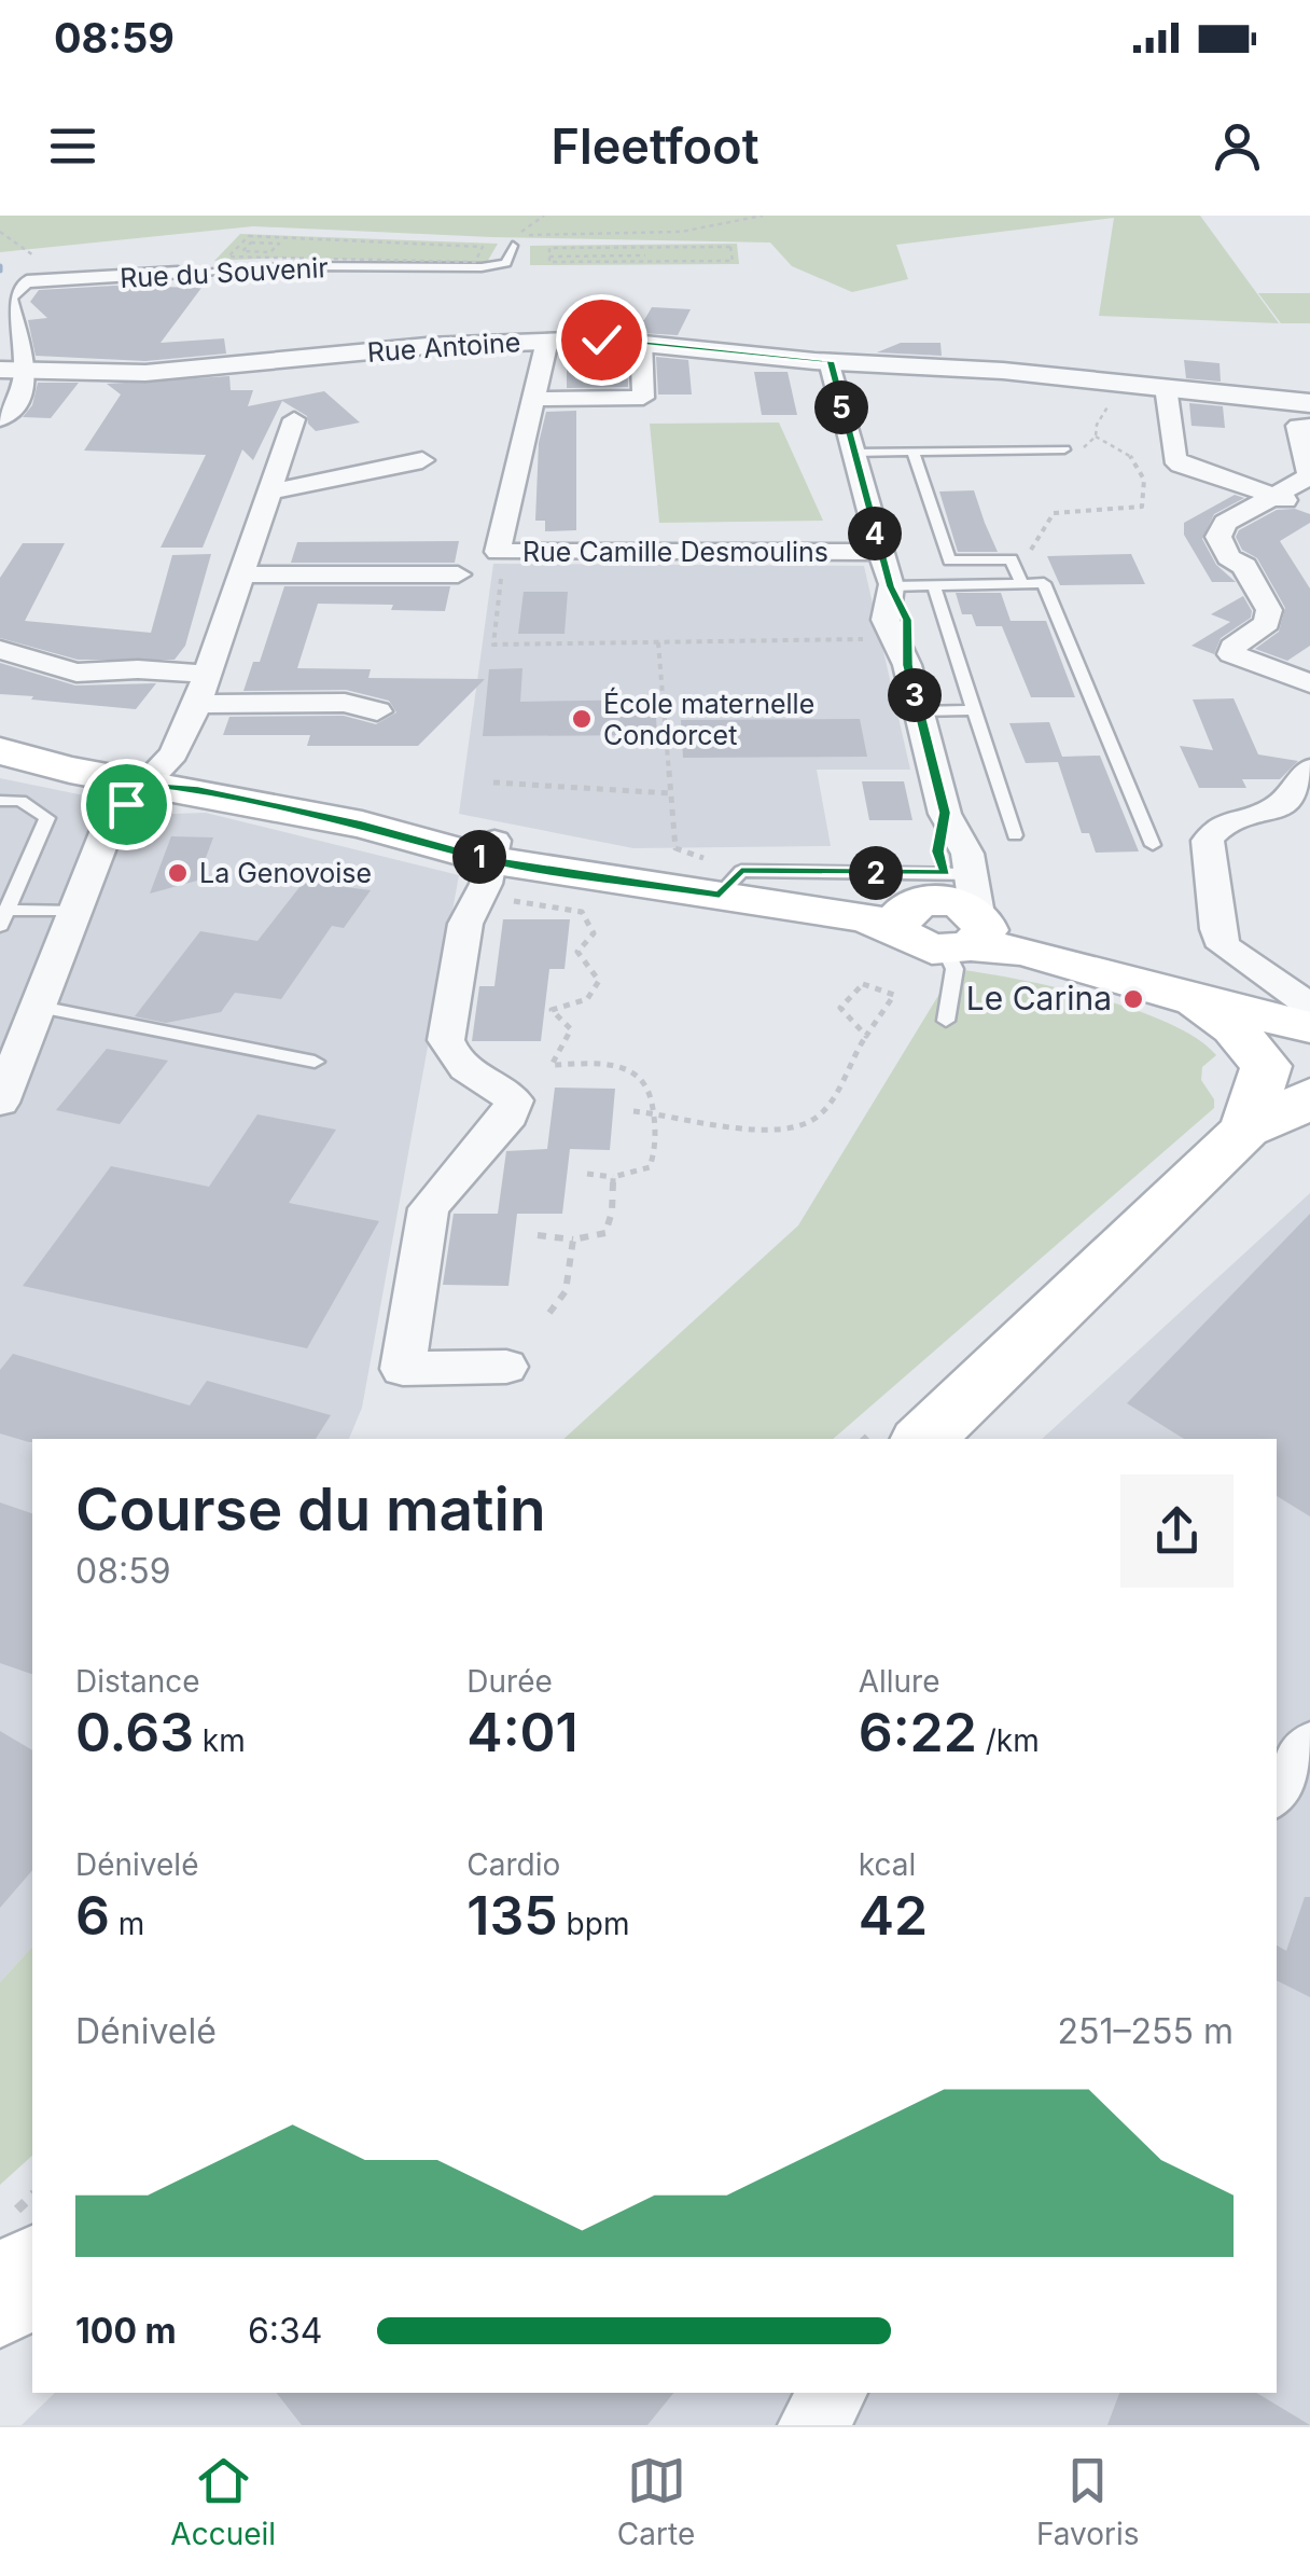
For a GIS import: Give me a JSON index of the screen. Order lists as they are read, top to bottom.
{
  "streets": {
    "street": ["Rue du Souvenir", "Rue Antoine", "Rue Camille Desmoulins"]
  },
  "crossings": [
    ["Rue Antoine", "Rue Camille Desmoulins"]
  ],
  "places": ["École maternelle Condorcet", "La Genovoise", "Le Carina"],
  "page": {
    "status": "08:59",
    "header": "Fleetfoot",
    "pins": [
      "5",
      "4",
      "3",
      "1",
      "2"
    ],
    "heading": ["Course du matin", "08:59"],
    "stats": [
      ["Distance", "0.63 km"],
      ["Durée", "4:01"],
      ["Allure", "6:22 /km"],
      ["Dénivelé", "6 m"],
      ["Cardio", "135 bpm"],
      ["kcal", "42"]
    ],
    "chart": ["Dénivelé", "251–255 m"],
    "list": [
      {
        "name": "100 m",
        "note": "6:34"
      }
    ],
    "tabs": ["Accueil", "Carte", "Favoris"]
  }
}
